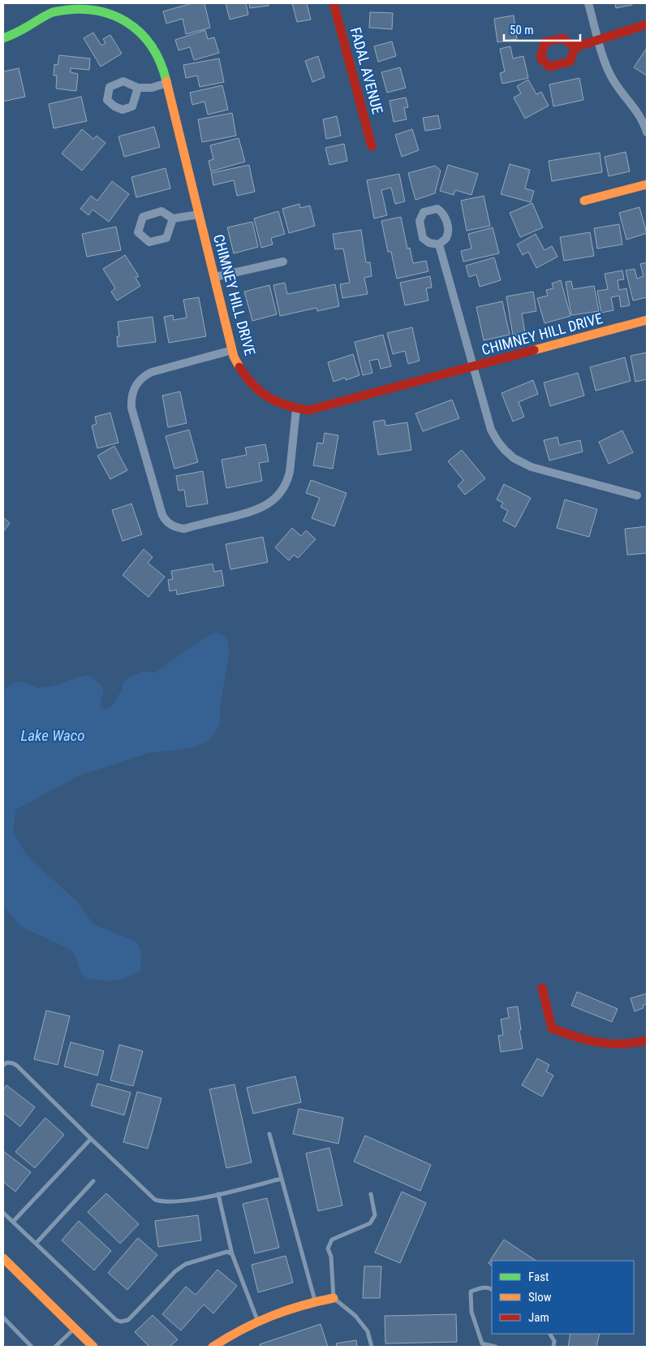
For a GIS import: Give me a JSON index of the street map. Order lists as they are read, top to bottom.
{
  "streets": {
    "street": ["FADAL AVENUE", "CHIMNEY HILL DRIVE"]
  },
  "water": ["Lake Waco"],
  "legend": ["Fast", "Slow", "Jam"],
  "scale_bar": "50 m"
}
